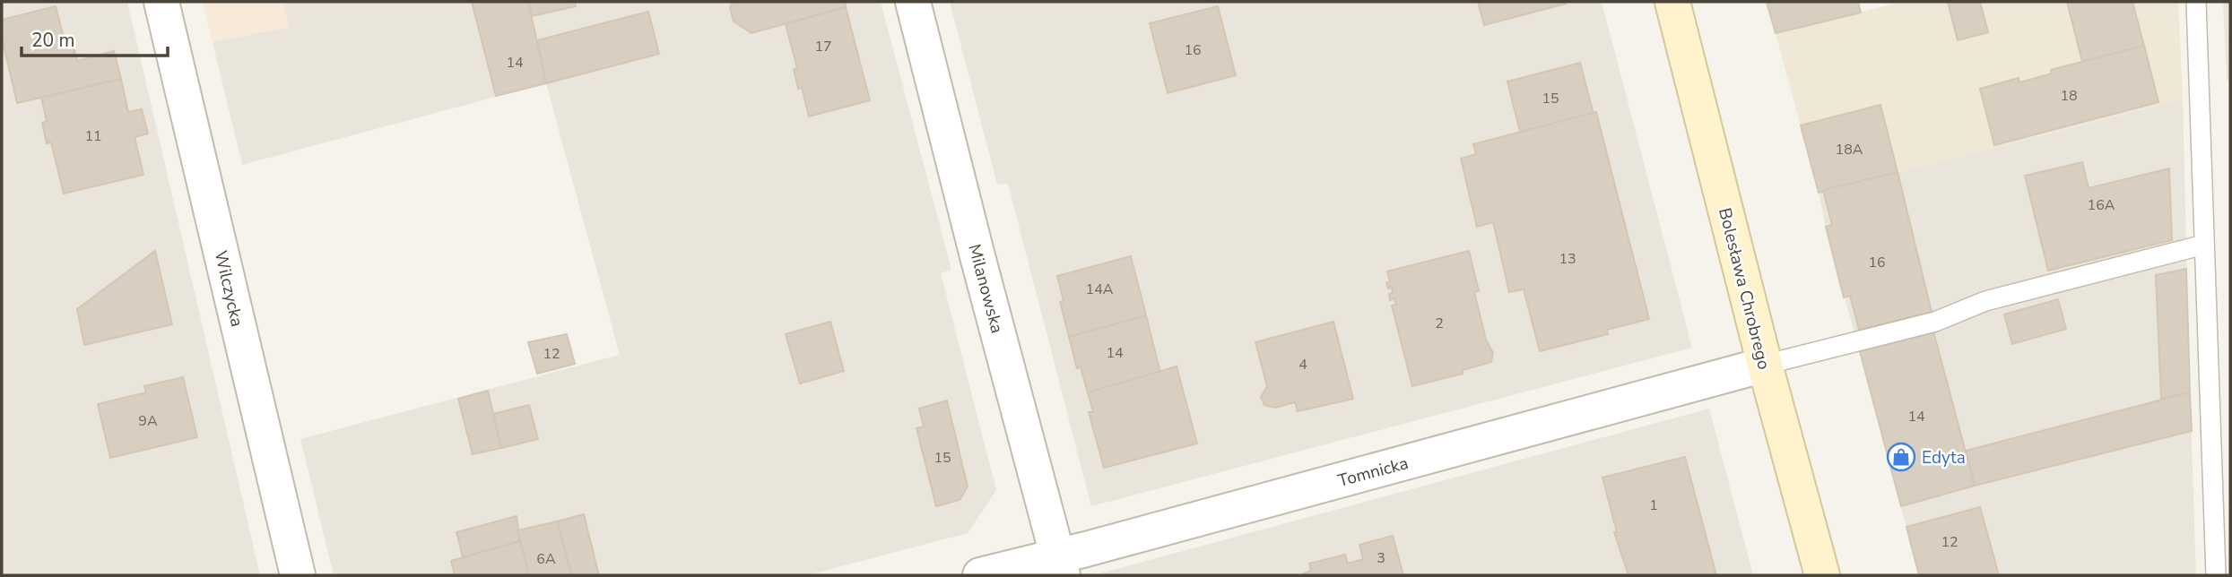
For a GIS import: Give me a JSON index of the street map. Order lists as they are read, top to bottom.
{
  "streets": {
    "main road": ["Bolesława Chrobrego"],
    "street": ["Wilczycka", "Milanowska", "Tomnicka"]
  },
  "crossings": [
    ["Milanowska", "Tomnicka"],
    ["Bolesława Chrobrego", "Tomnicka"]
  ],
  "places": {
    "shop": ["Edyta"]
  },
  "house_numbers": [
    "17",
    "16",
    "14",
    "18",
    "15",
    "11",
    "18A",
    "16A",
    "13",
    "16",
    "14A",
    "2",
    "14",
    "12",
    "4",
    "14",
    "9A",
    "15",
    "1",
    "12",
    "3",
    "6A"
  ],
  "scale_bar": "20 m"
}
